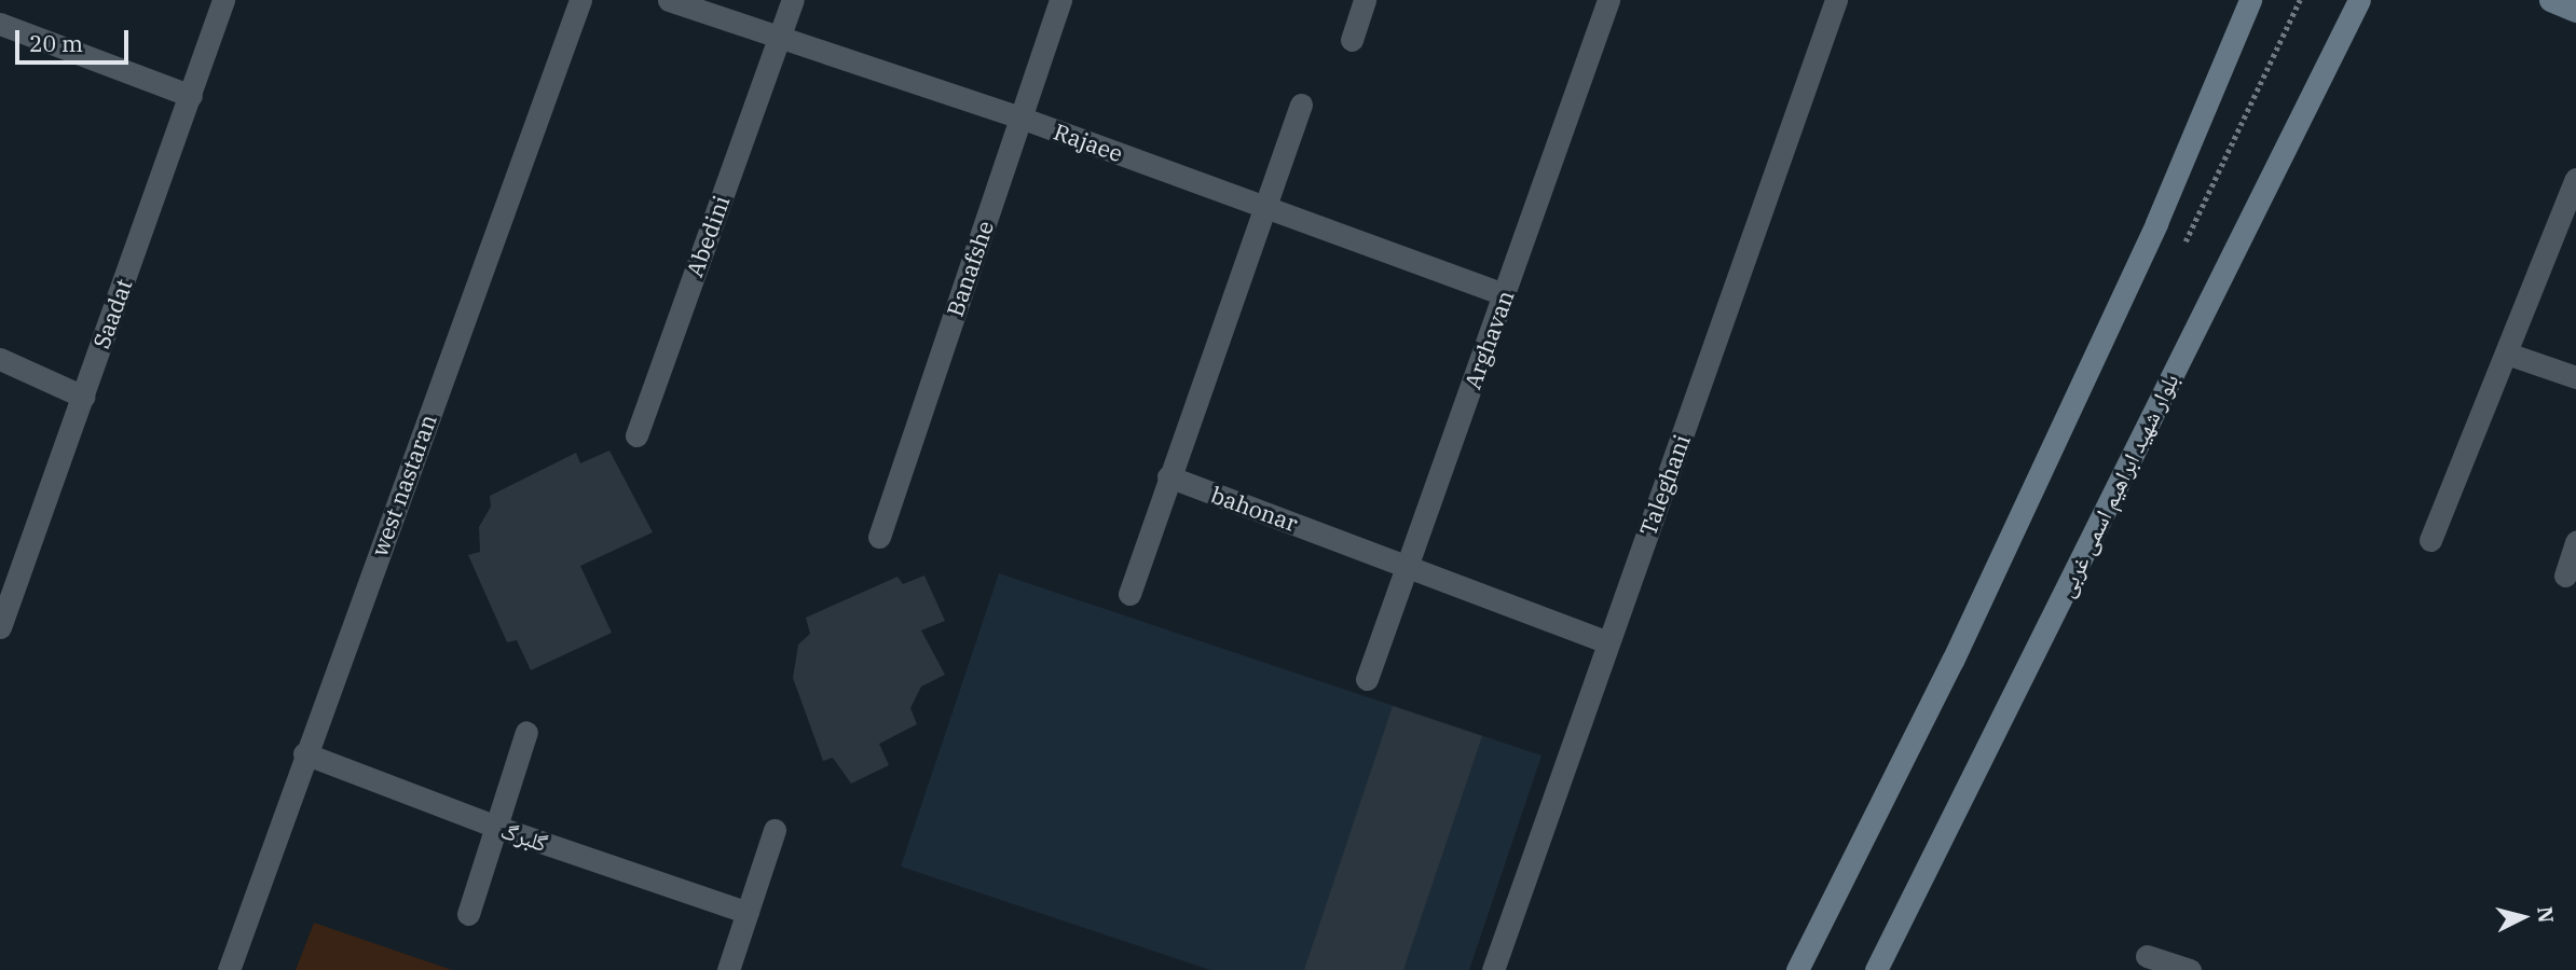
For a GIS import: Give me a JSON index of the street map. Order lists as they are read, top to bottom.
{
  "streets": {
    "main road": ["بلوار شهید ابراهیم اسمی غربی"],
    "street": [
      "Rajaee",
      "Abedini",
      "Banafshe",
      "Saadat",
      "Arghavan",
      "west nastaran",
      "Taleghani",
      "bahonar",
      "گلبرگ"
    ]
  },
  "crossings": [
    ["Rajaee", "Abedini"],
    ["Rajaee", "Banafshe"],
    ["Rajaee", "Arghavan"],
    ["Arghavan", "bahonar"],
    ["west nastaran", "گلبرگ"],
    ["Taleghani", "bahonar"]
  ],
  "scale_bar": "20 m",
  "north": "right"
}
